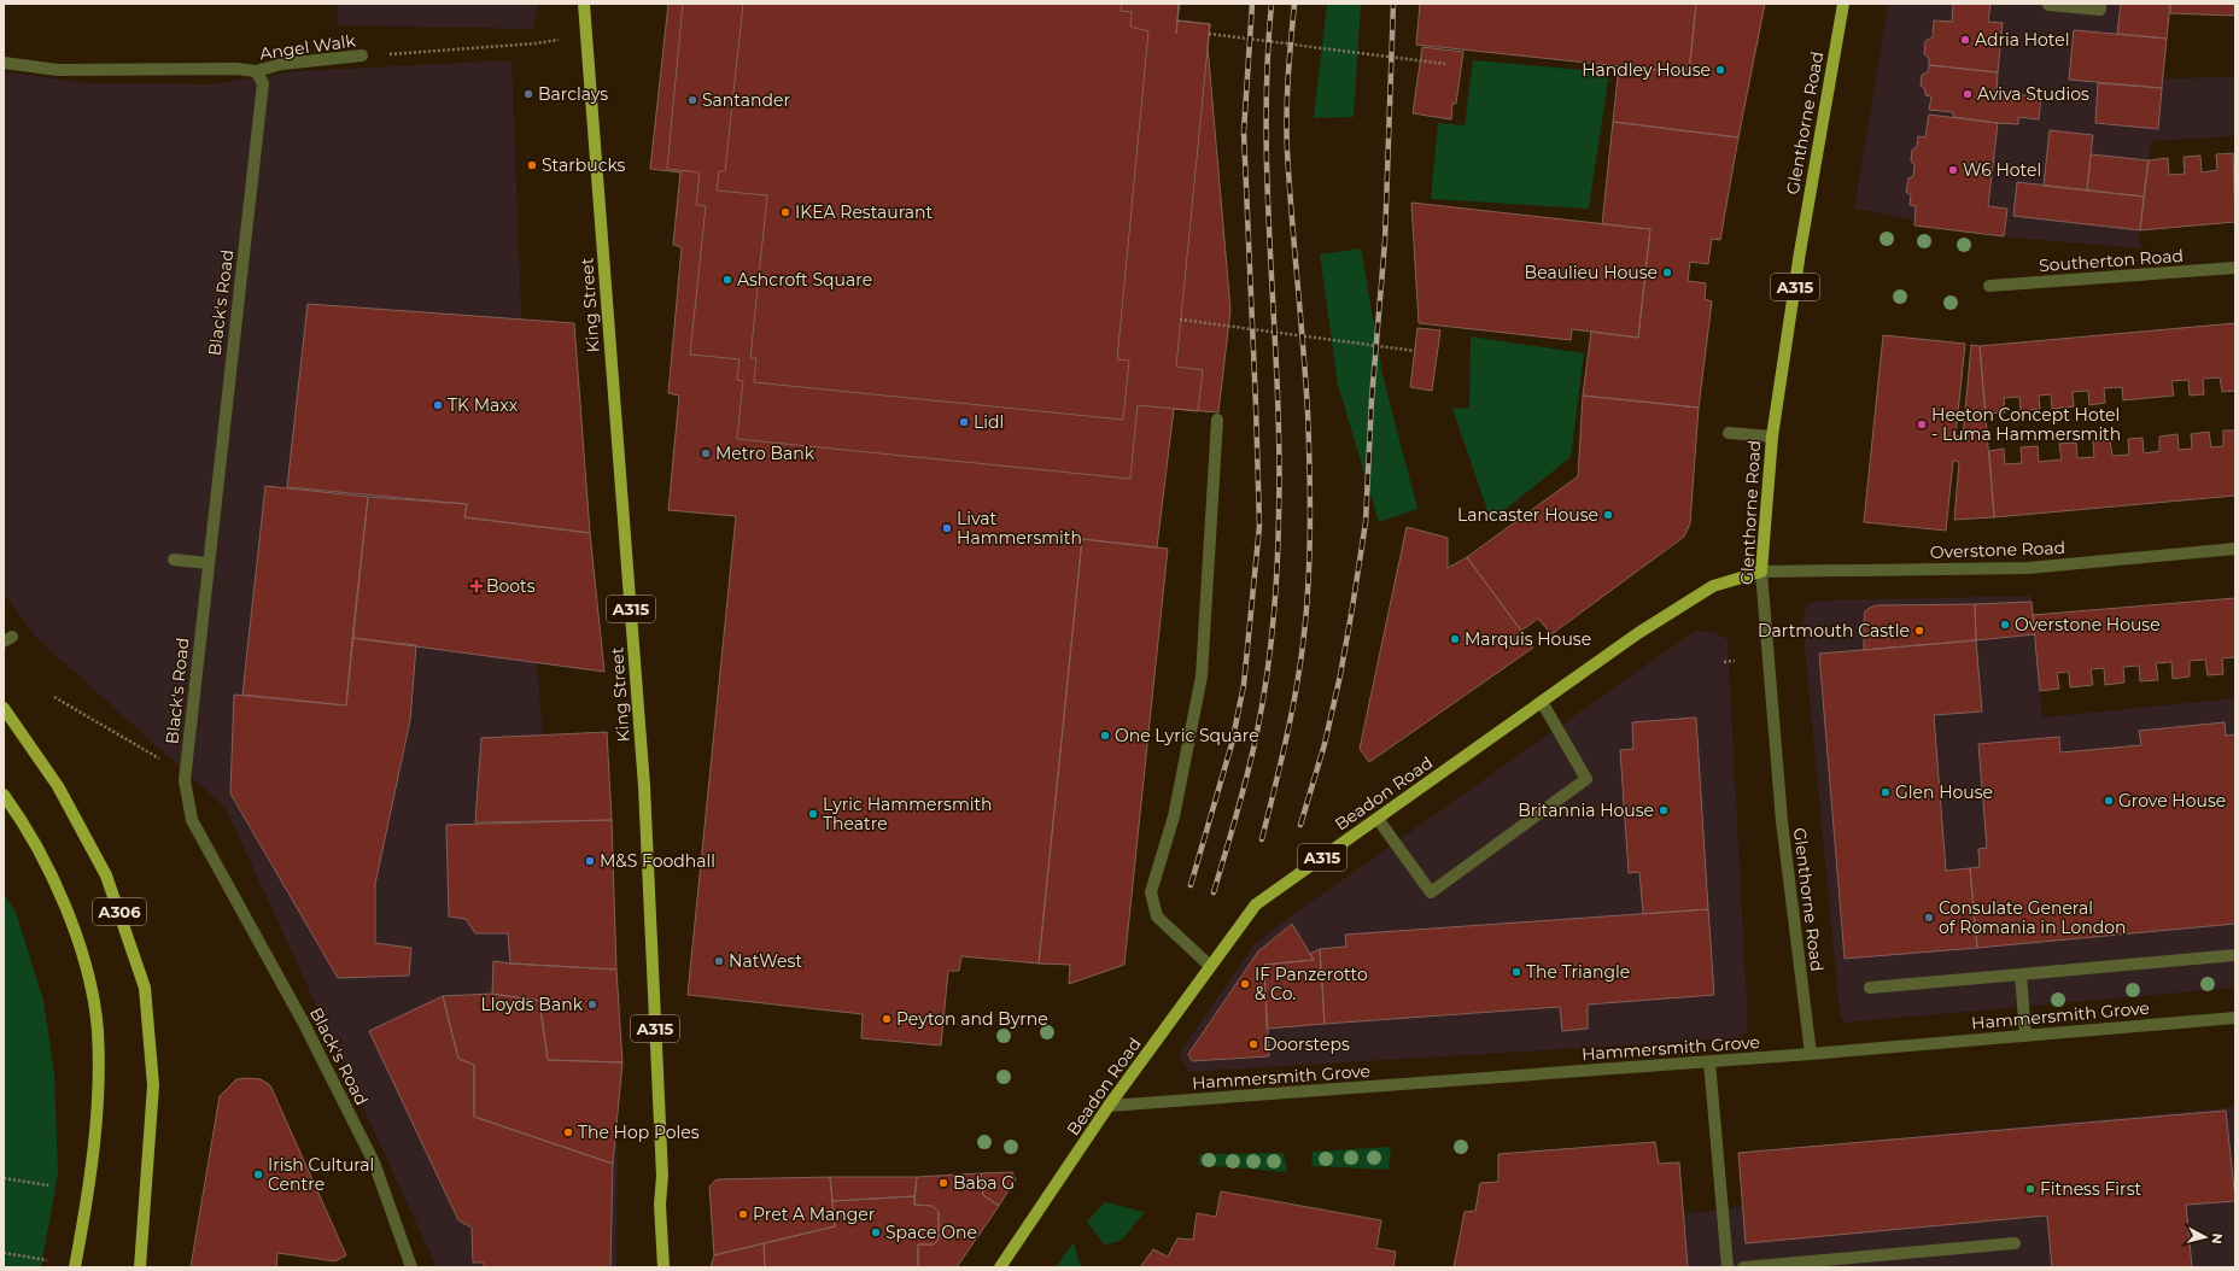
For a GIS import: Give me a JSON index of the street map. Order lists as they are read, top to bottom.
{
  "streets": {
    "main road": [
      "Glenthorne Road",
      "A315",
      "King Street",
      "Beadon Road",
      "A306"
    ],
    "street": [
      "Angel Walk",
      "Southerton Road",
      "Black's Road",
      "Overstone Road",
      "Hammersmith Grove"
    ]
  },
  "crossings": [
    ["Angel Walk", "Black's Road"],
    ["Angel Walk", "King Street"],
    ["Glenthorne Road", "Overstone Road"],
    ["Glenthorne Road", "Beadon Road"],
    ["Glenthorne Road", "Hammersmith Grove"],
    ["Overstone Road", "Beadon Road"],
    ["Beadon Road", "Hammersmith Grove"]
  ],
  "places": {
    "other": [
      "Adria Hotel",
      "Handley House",
      "Barclays",
      "Aviva Studios",
      "Santander",
      "Starbucks",
      "W6 Hotel",
      "IKEA Restaurant",
      "Beaulieu House",
      "Ashcroft Square",
      "TK Maxx",
      "Lidl",
      "Heeton Concept Hotel - Luma Hammersmith",
      "Metro Bank",
      "Lancaster House",
      "Livat Hammersmith",
      "Overstone House",
      "Dartmouth Castle",
      "Marquis House",
      "One Lyric Square",
      "Glen House",
      "Grove House",
      "Britannia House",
      "Lyric Hammersmith Theatre",
      "M&S Foodhall",
      "Consulate General of Romania in London",
      "NatWest",
      "The Triangle",
      "IF Panzerotto & Co.",
      "Lloyds Bank",
      "Peyton and Byrne",
      "Doorsteps",
      "The Hop Poles",
      "Irish Cultural Centre",
      "Baba G",
      "Fitness First",
      "Pret A Manger",
      "Space One"
    ],
    "health": ["Boots"]
  },
  "north": "right"
}
